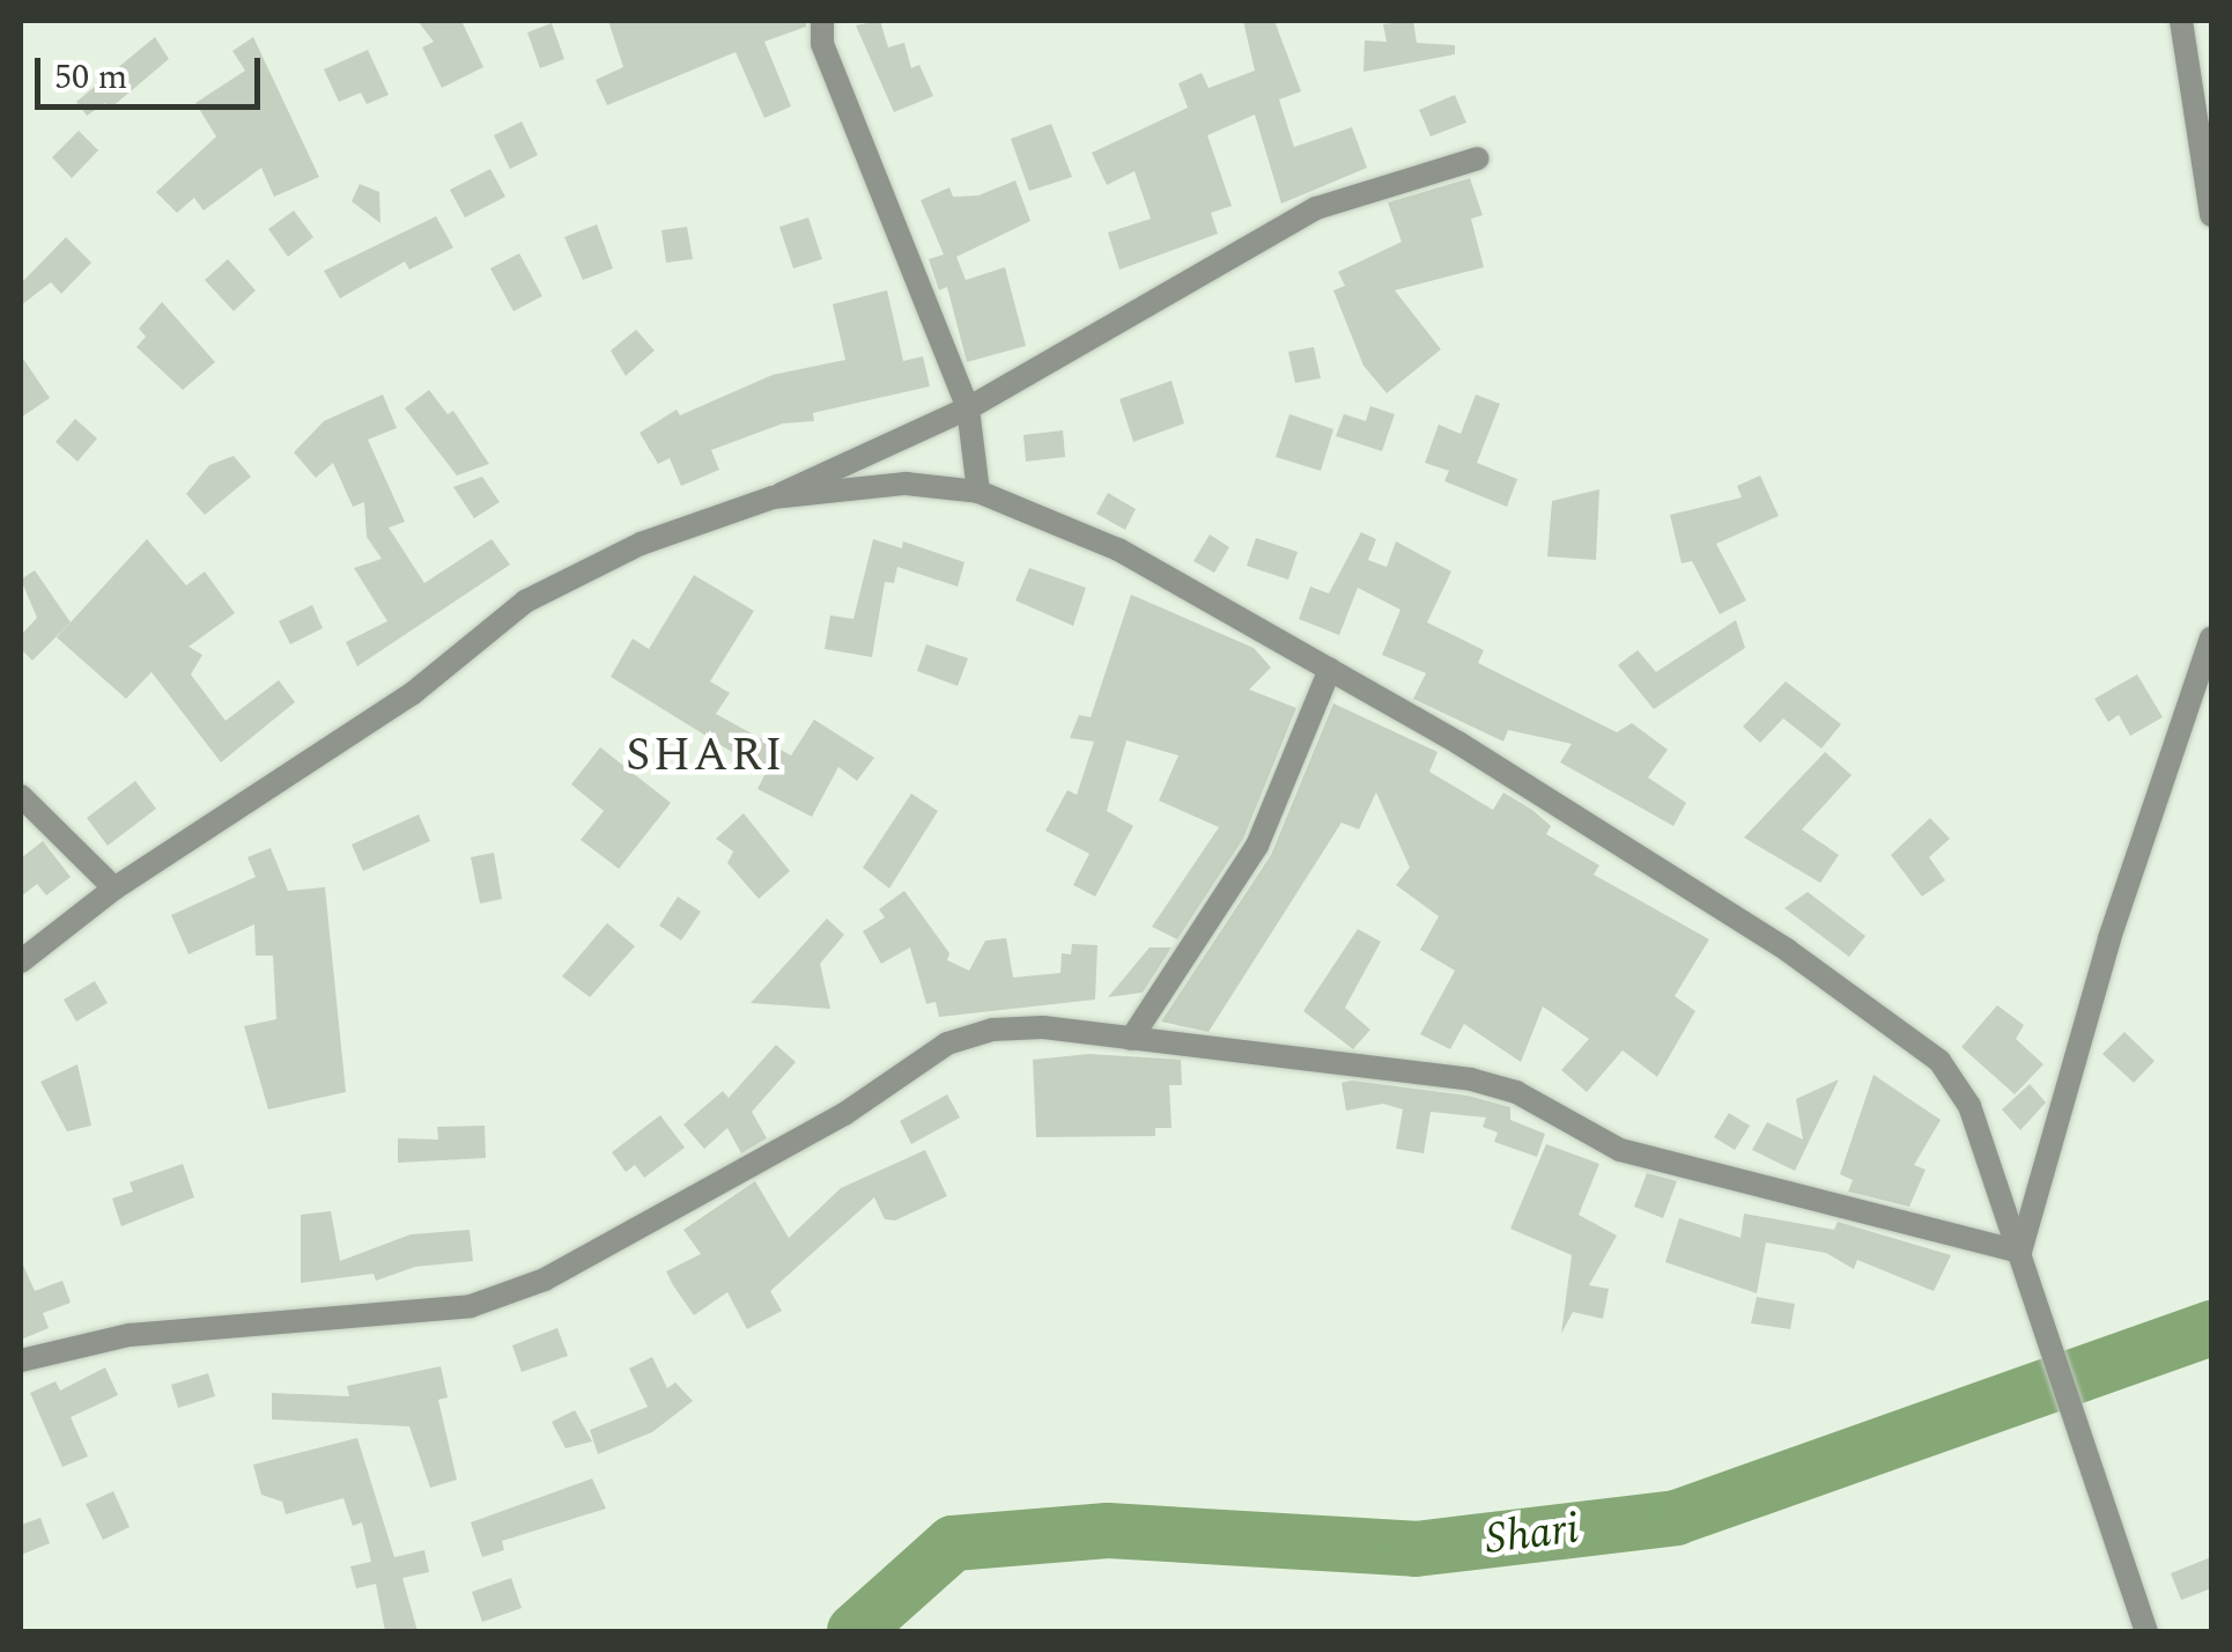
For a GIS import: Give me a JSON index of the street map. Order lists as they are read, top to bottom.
{
  "districts": ["SHARI"],
  "water": ["Shari"],
  "scale_bar": "50 m"
}
